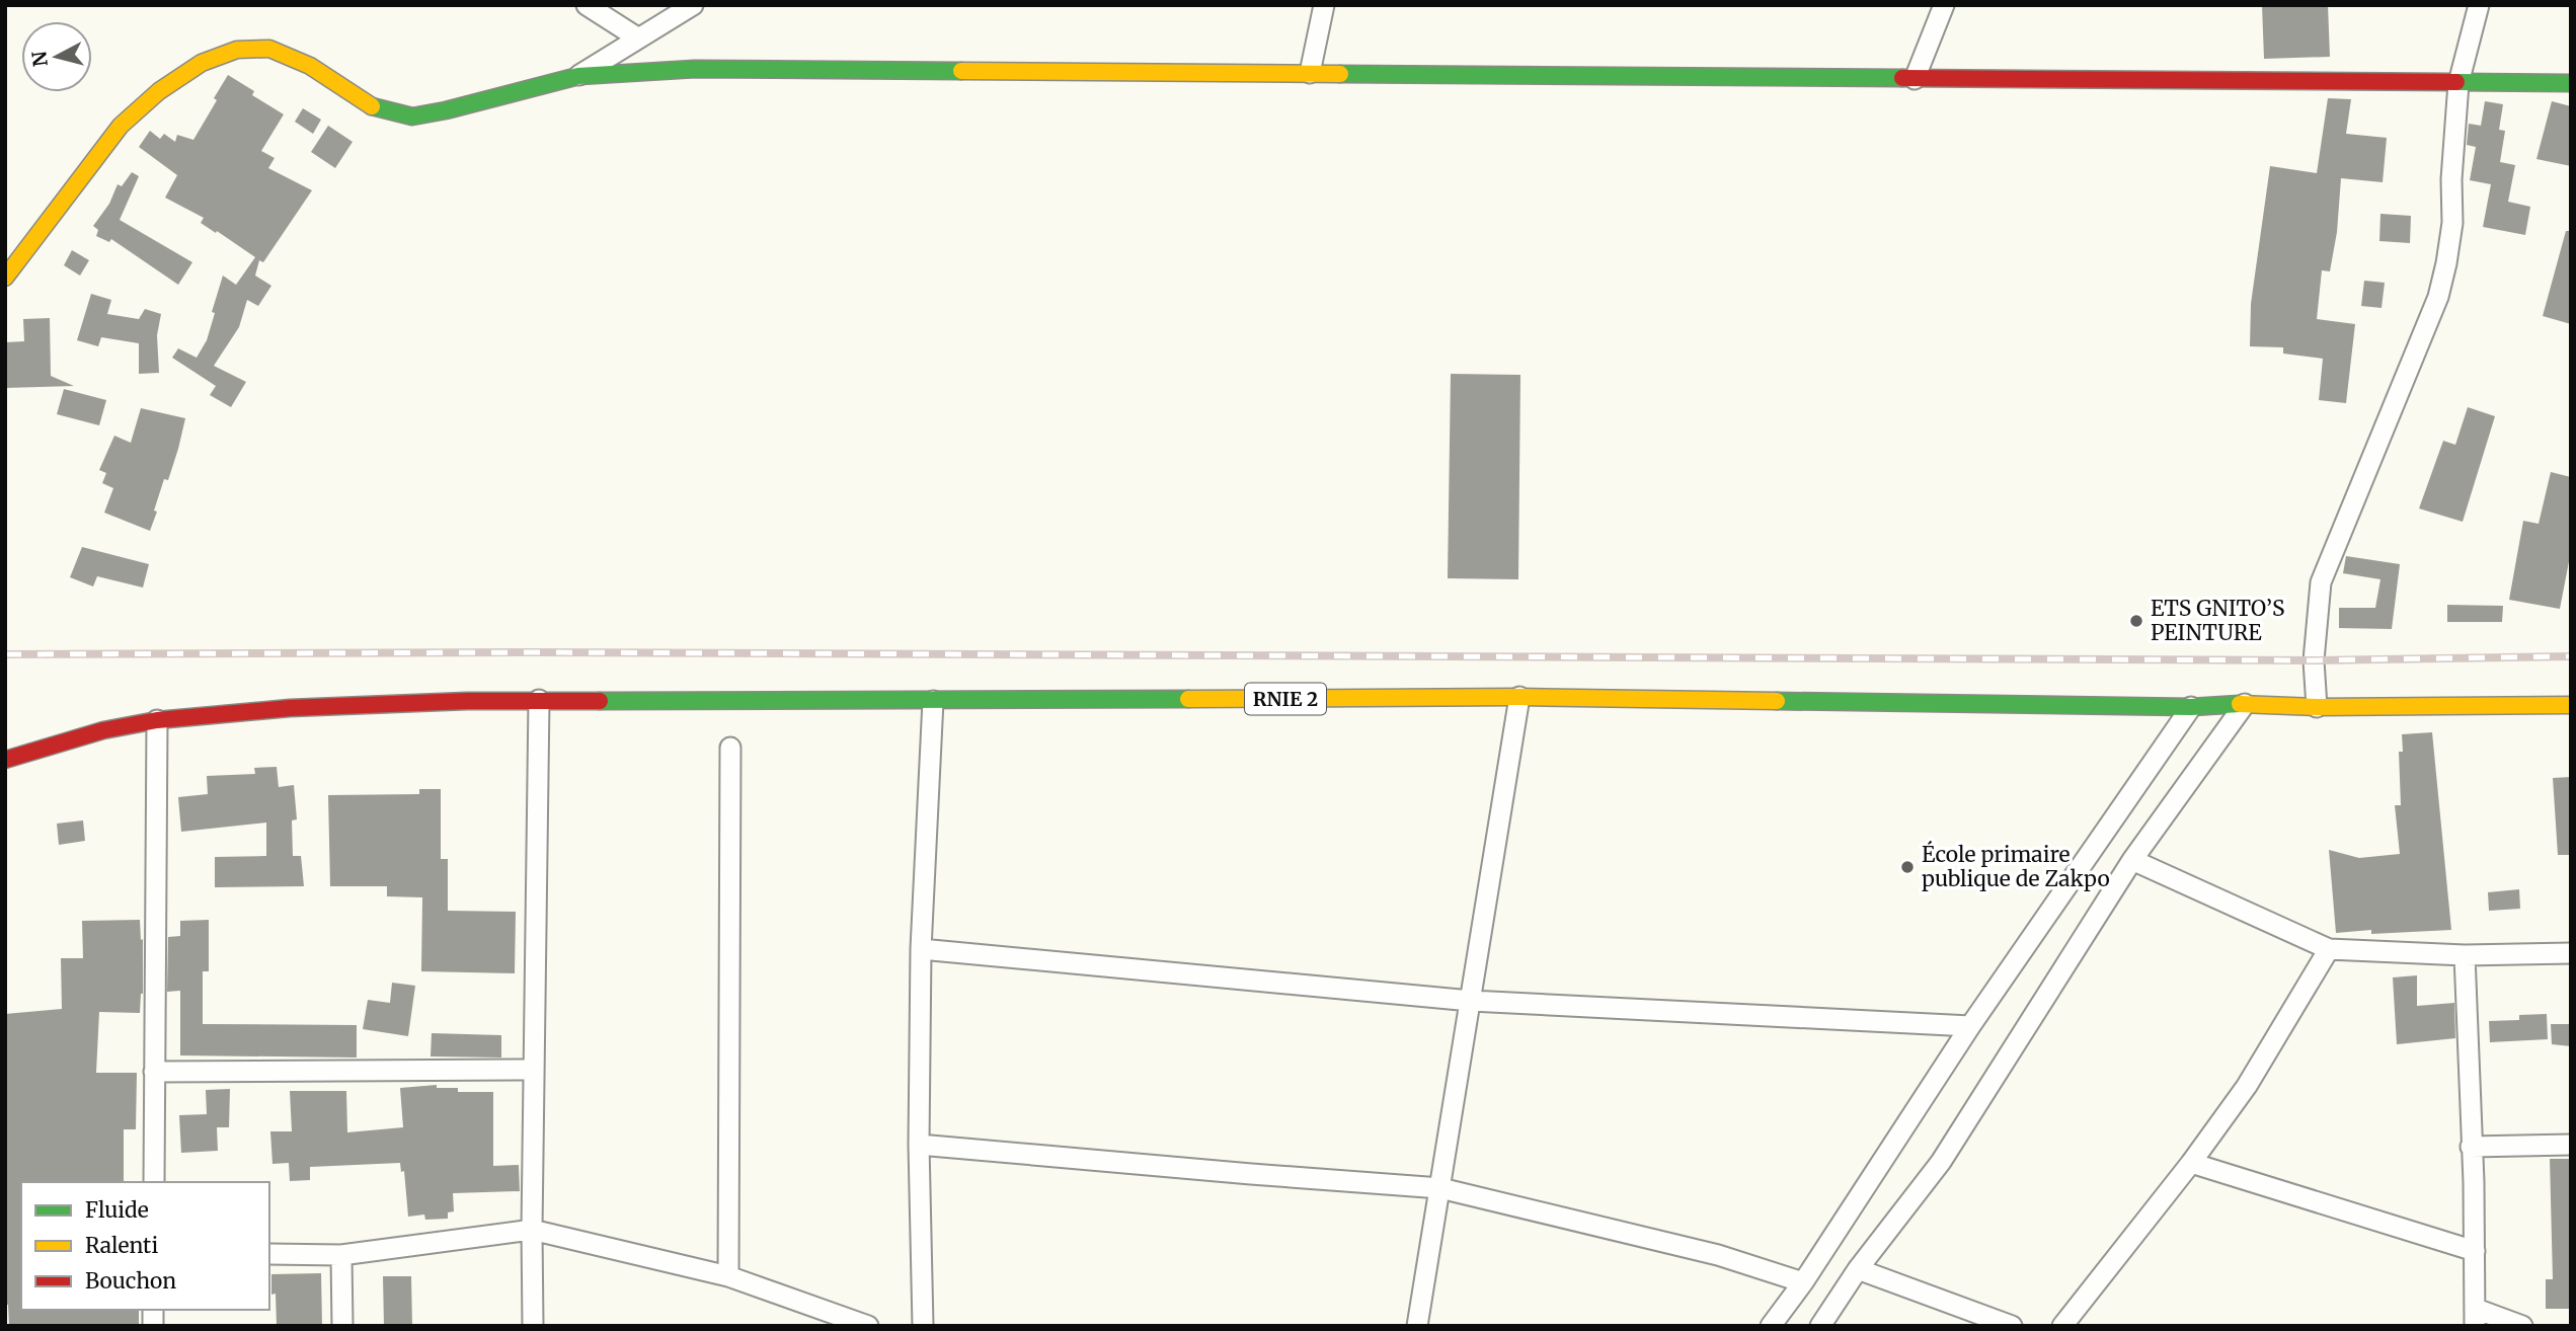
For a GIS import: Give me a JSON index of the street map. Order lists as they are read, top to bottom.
{
  "streets": {
    "main road": ["RNIE 2"]
  },
  "places": ["ETS GNITO’S PEINTURE", "École primaire publique de Zakpo"],
  "legend": ["Fluide", "Ralenti", "Bouchon"],
  "north": "left"
}
